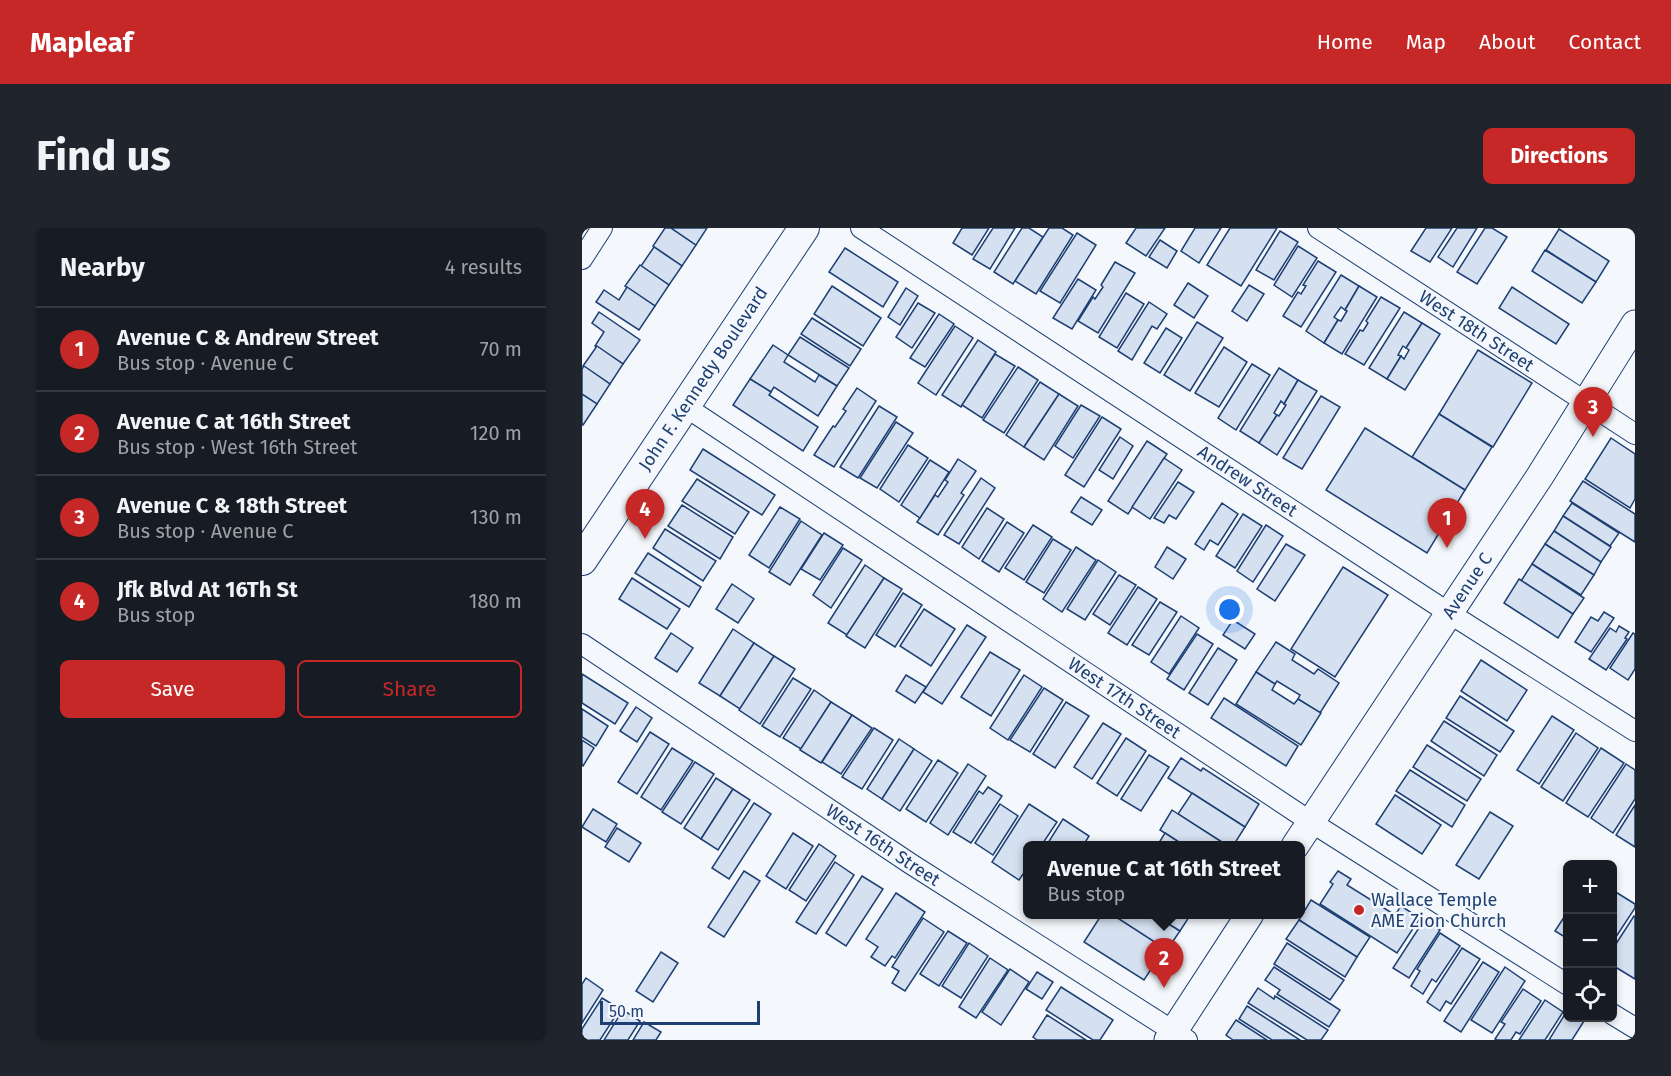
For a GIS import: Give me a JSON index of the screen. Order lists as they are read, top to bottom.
{
  "streets": {
    "main road": ["John F. Kennedy Boulevard", "Avenue C"],
    "street": [
      "West 18th Street",
      "Andrew Street",
      "West 17th Street",
      "West 16th Street"
    ]
  },
  "crossings": [
    ["West 18th Street", "Avenue C"],
    ["John F. Kennedy Boulevard", "West 17th Street"],
    ["Andrew Street", "Avenue C"],
    ["Avenue C", "West 17th Street"]
  ],
  "places": ["Wallace Temple AME Zion Church"],
  "scale_bar": "50 m",
  "page": {
    "header": "Mapleaf",
    "nav": [
      "Home",
      "Map",
      "About",
      "Contact"
    ],
    "buttons": [
      "Directions",
      ["Save", "Share"]
    ],
    "title": "Find us",
    "heading": ["Nearby", "4 results"],
    "list": [
      {
        "mark": "1",
        "name": "Avenue C & Andrew Street",
        "note": "Bus stop · Avenue C",
        "value": "70 m"
      },
      {
        "mark": "2",
        "name": "Avenue C at 16th Street",
        "note": "Bus stop · West 16th Street",
        "value": "120 m"
      },
      {
        "mark": "3",
        "name": "Avenue C & 18th Street",
        "note": "Bus stop · Avenue C",
        "value": "130 m"
      },
      {
        "mark": "4",
        "name": "Jfk Blvd At 16Th St",
        "note": "Bus stop",
        "value": "180 m"
      }
    ],
    "pins": [
      "3",
      "4",
      "1",
      "2"
    ],
    "popup": ["Avenue C at 16th Street", "Bus stop"],
    "map_buttons": ["+", "−"],
    "scale": "50 m"
  }
}
